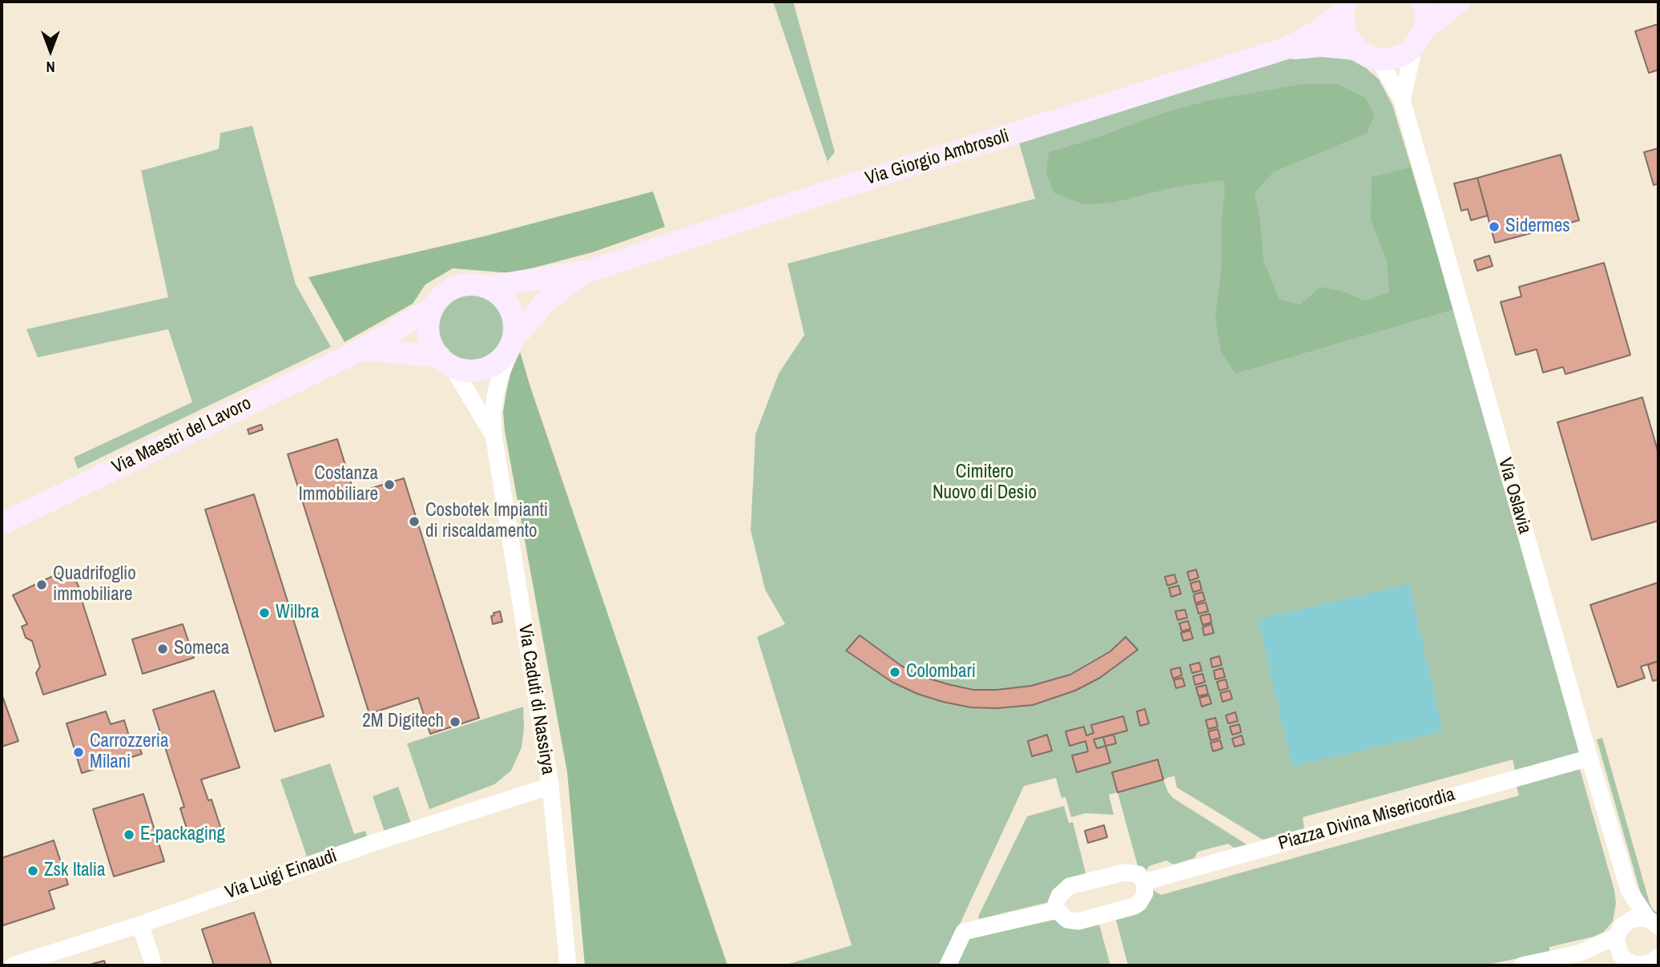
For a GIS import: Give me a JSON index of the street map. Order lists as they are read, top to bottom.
{
  "streets": {
    "main road": ["Via Giorgio Ambrosoli", "Via Maestri del Lavoro"],
    "street": [
      "Via Oslavia",
      "Via Caduti di Nassirya",
      "Piazza Divina Misericordia",
      "Via Luigi Einaudi"
    ]
  },
  "crossings": [
    ["Via Giorgio Ambrosoli", "Via Maestri del Lavoro"],
    ["Via Giorgio Ambrosoli", "Via Oslavia"],
    ["Via Giorgio Ambrosoli", "Via Caduti di Nassirya"],
    ["Via Maestri del Lavoro", "Via Caduti di Nassirya"],
    ["Via Oslavia", "Piazza Divina Misericordia"],
    ["Via Caduti di Nassirya", "Via Luigi Einaudi"]
  ],
  "parks": ["Cimitero Nuovo di Desio"],
  "places": [
    "Sidermes",
    "Costanza Immobiliare",
    "Cosbotek Impianti di riscaldamento",
    "Quadrifoglio immobiliare",
    "Wilbra",
    "Someca",
    "Colombari",
    "2M Digitech",
    "Carrozzeria Milani",
    "E-packaging",
    "Zsk Italia"
  ],
  "north": "bottom"
}
